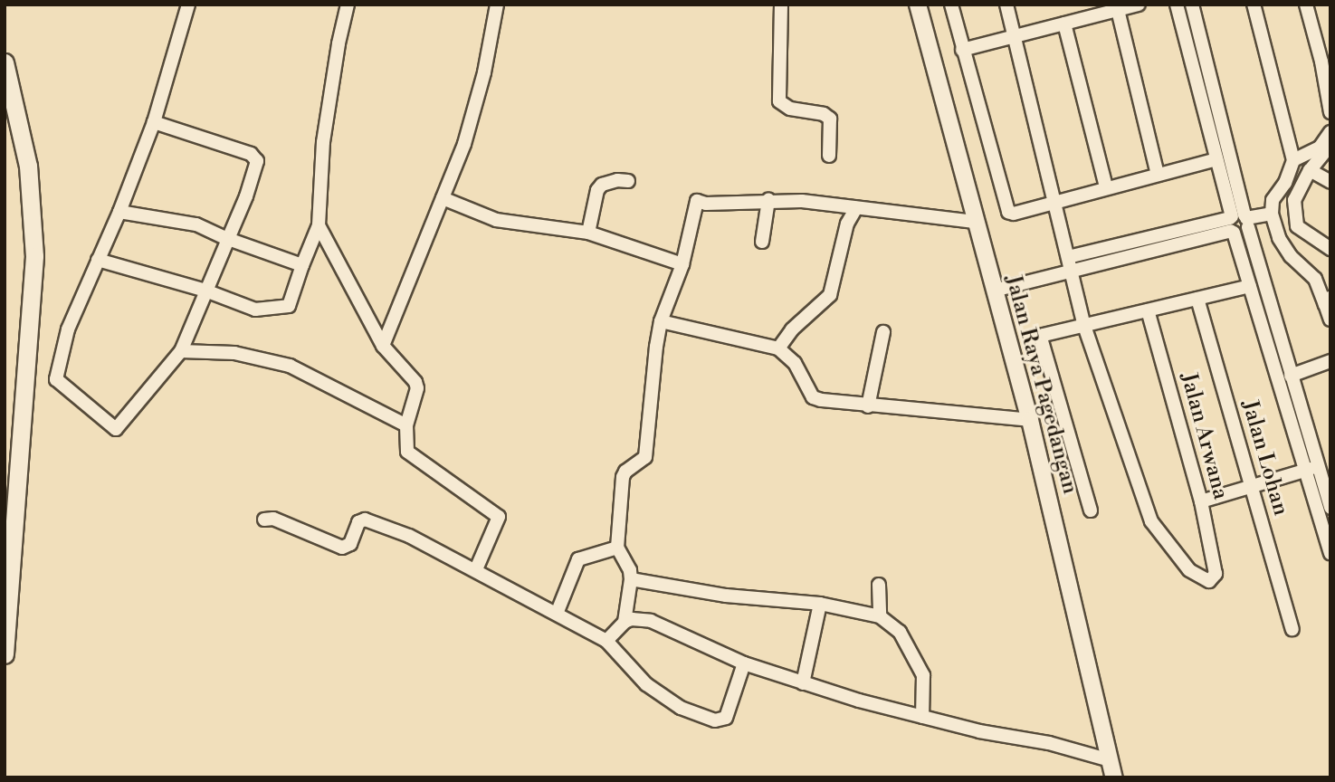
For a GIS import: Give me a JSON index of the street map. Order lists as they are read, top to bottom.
{
  "streets": {
    "street": ["Jalan Raya Pagedangan", "Jalan Arwana", "Jalan Lohan"]
  }
}
